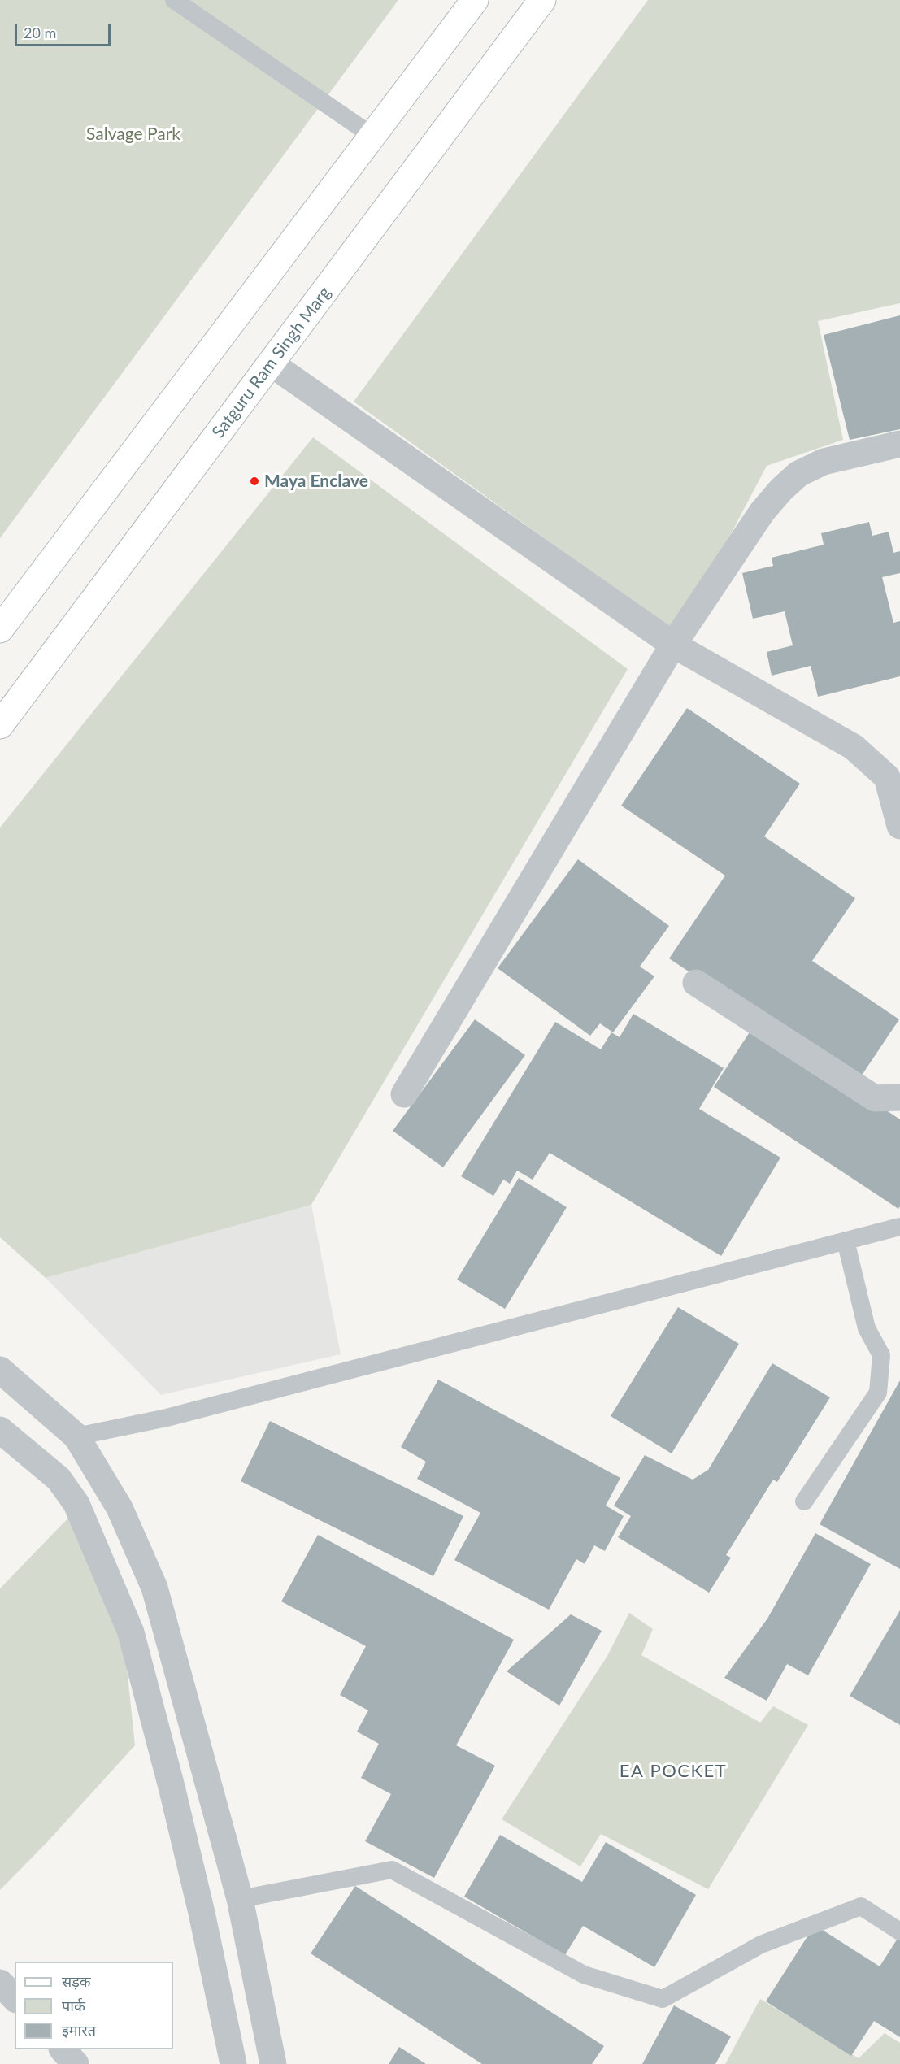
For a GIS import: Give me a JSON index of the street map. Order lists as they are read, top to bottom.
{
  "streets": {
    "main road": ["Satguru Ram Singh Marg"]
  },
  "districts": ["EA POCKET"],
  "parks": ["Salvage Park"],
  "places": ["Maya Enclave"],
  "legend": ["सड़क", "पार्क", "इमारत"],
  "scale_bar": "20 m"
}
